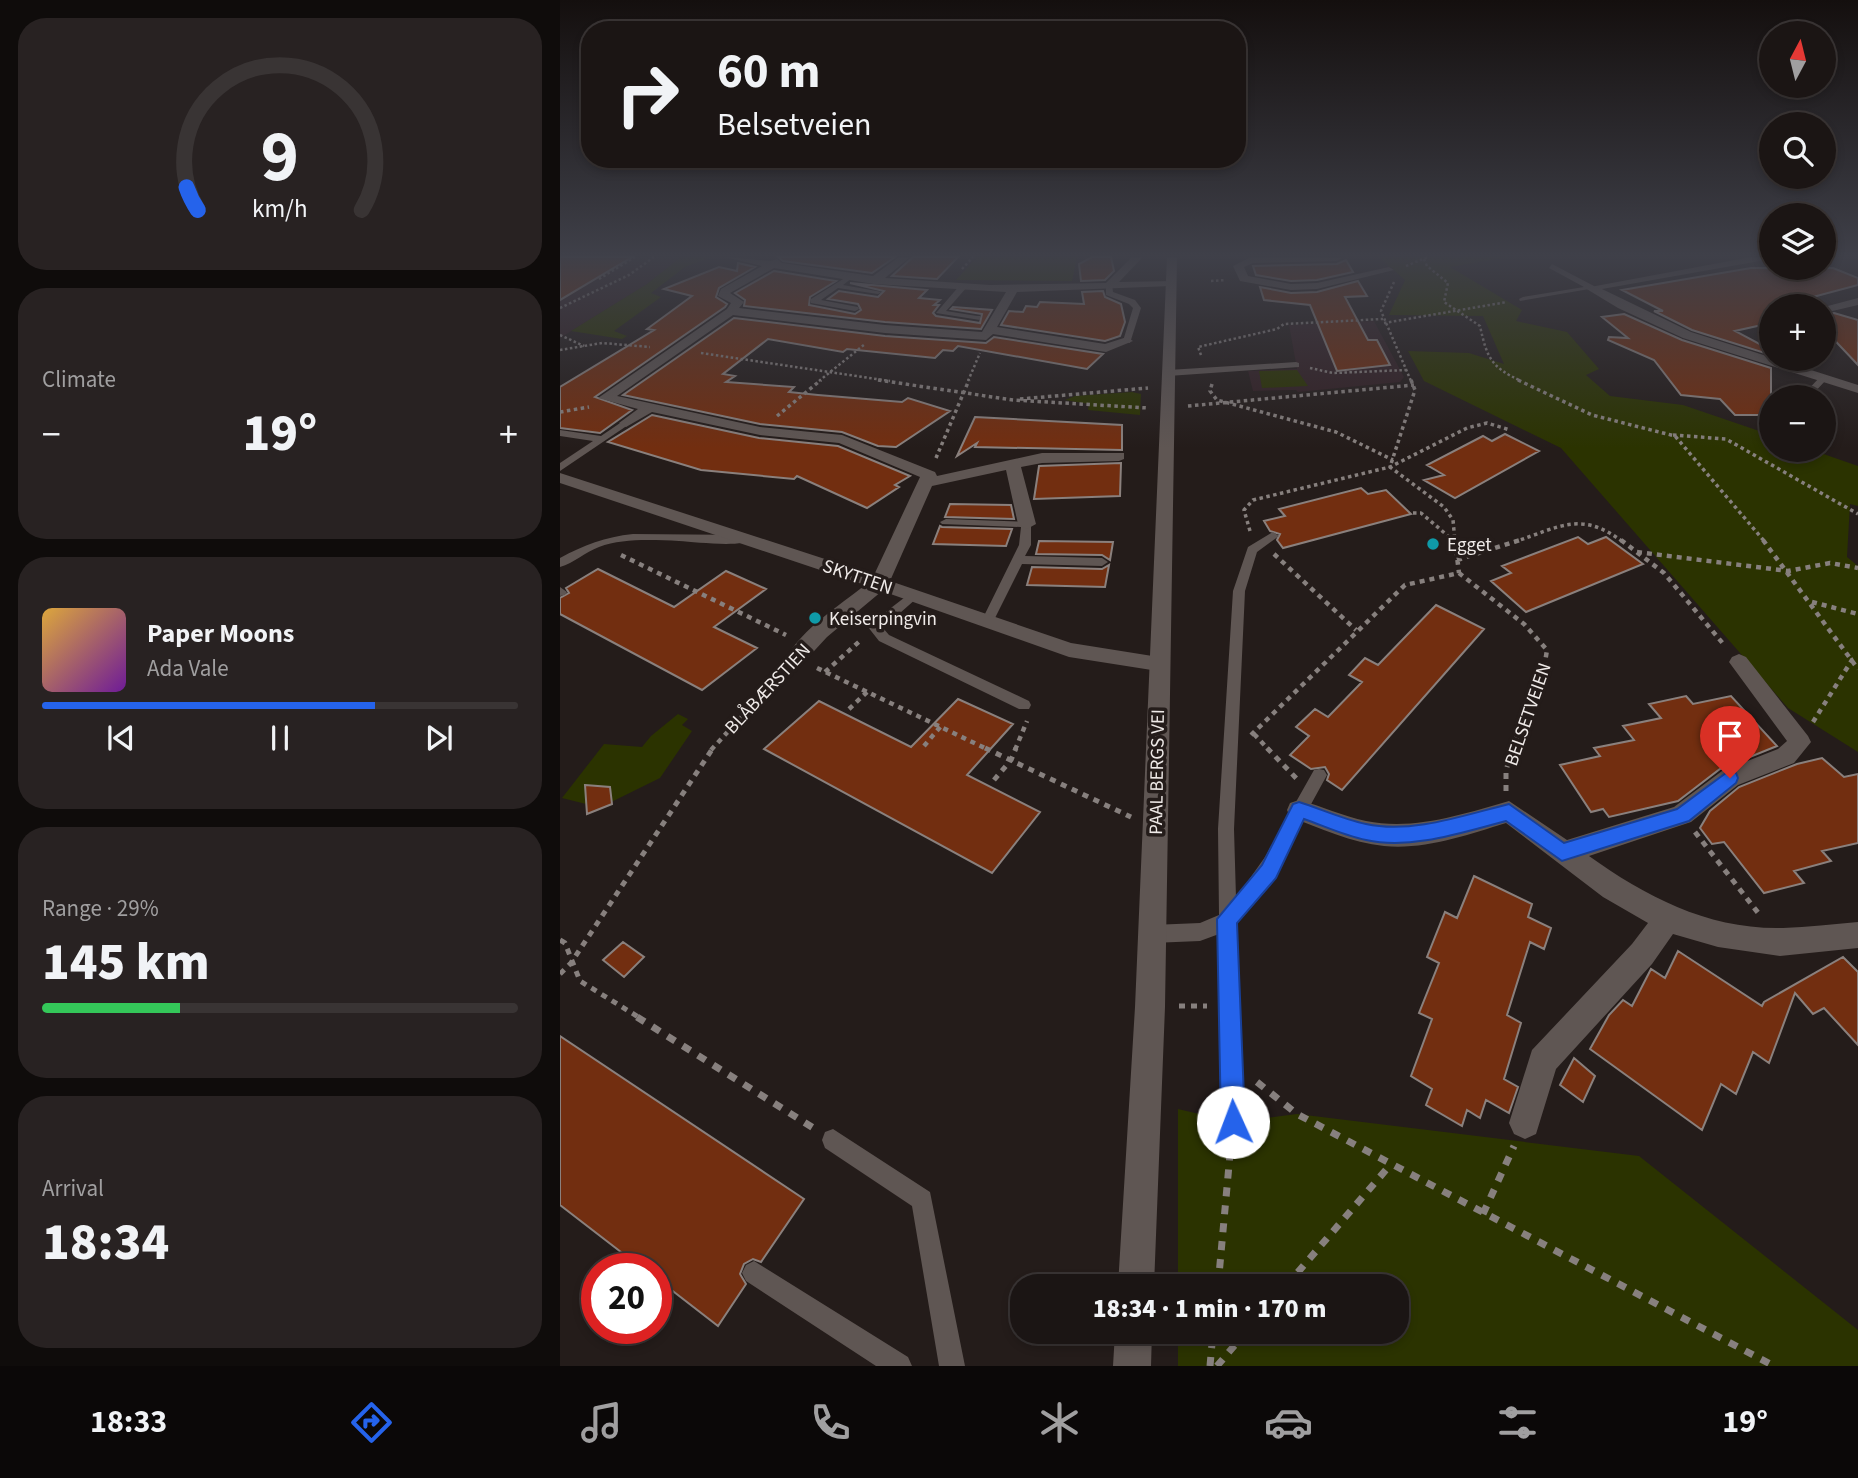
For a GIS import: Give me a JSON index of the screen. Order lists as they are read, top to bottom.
{
  "streets": {
    "street": ["SKYTTEN", "BLÅBÆRSTIEN", "PAAL BERGS VEI"],
    "path": ["BELSETVEIEN"]
  },
  "crossings": [
    ["SKYTTEN", "BLÅBÆRSTIEN"],
    ["SKYTTEN", "PAAL BERGS VEI"]
  ],
  "places": ["Egget", "Keiserpingvin"],
  "north": "top",
  "page": {
    "map_buttons": ["+", "−"],
    "turn": ["60 m", "Belsetveien"],
    "tile": [
      "Climate",
      ["Range · 29%", "145 km"],
      ["Arrival", "18:34"]
    ],
    "heat": ["−", "19°", "+"],
    "song": ["Paper Moons", "Ada Vale"],
    "limit": "20",
    "trip": "18:34 · 1 min · 170 m",
    "tabs": ["18:33", "19°"],
    "gauge": ["9", "km/h"]
  }
}
